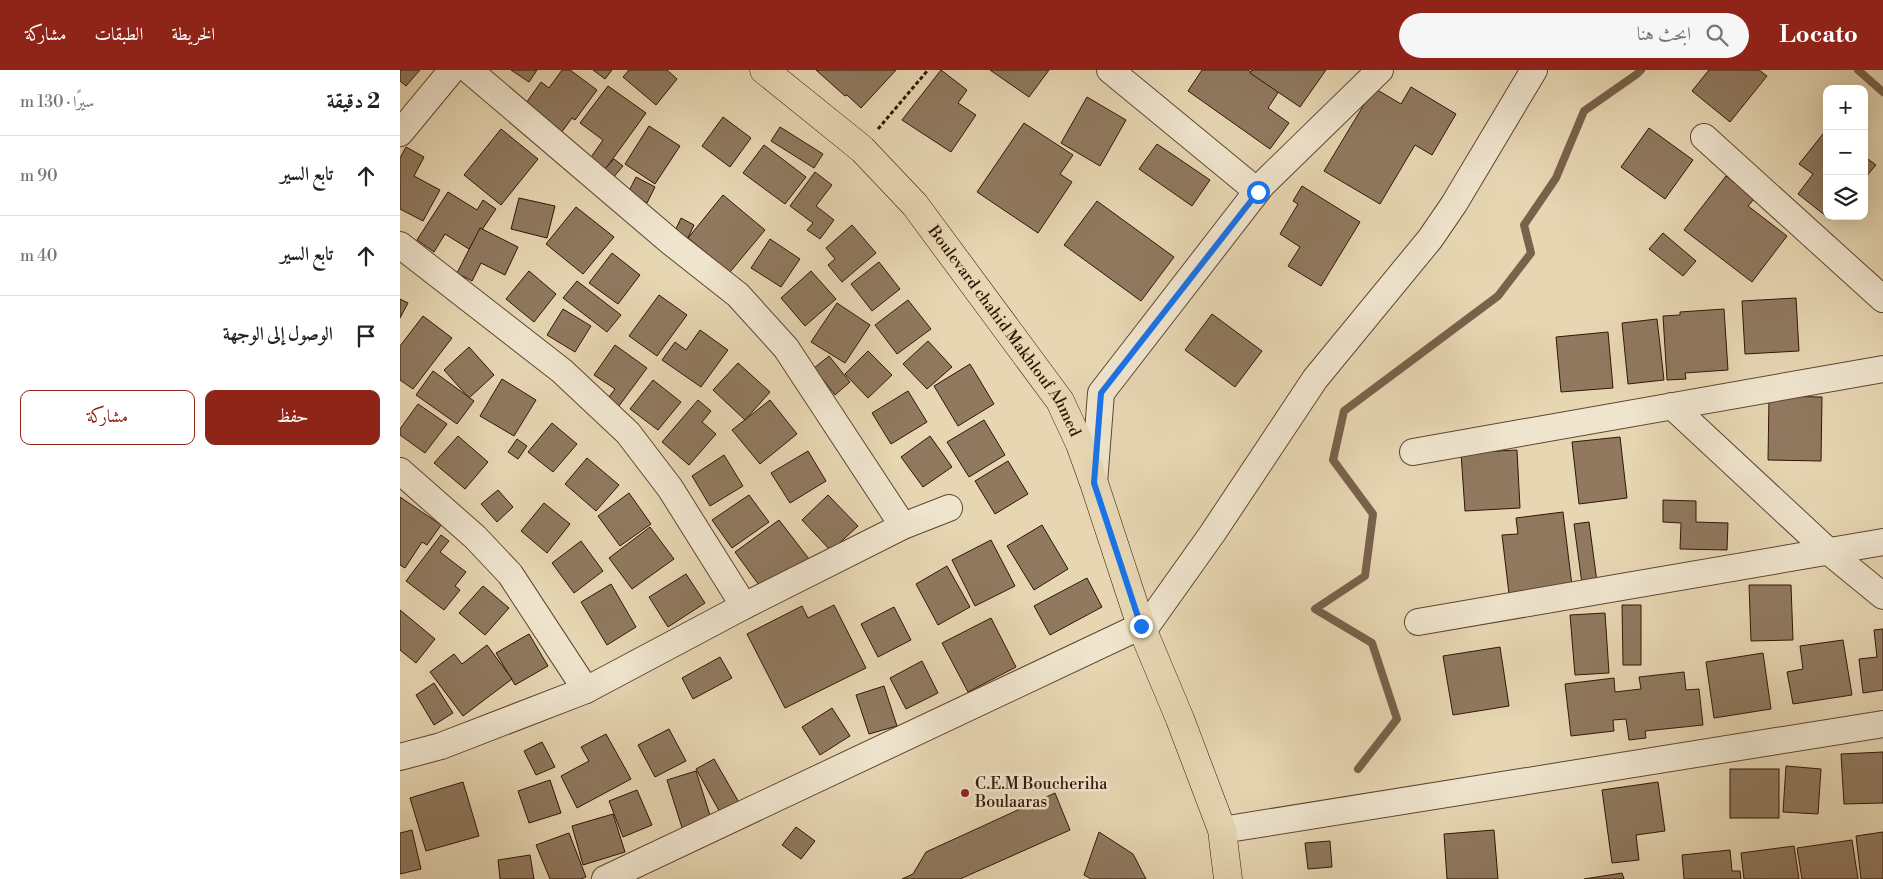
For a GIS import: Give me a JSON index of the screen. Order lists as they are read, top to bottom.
{
  "streets": {
    "main road": ["Boulevard chahid Makhlouf Ahmed"]
  },
  "places": ["C.E.M Boucheriha Boulaaras"],
  "page": {
    "header": "Locato",
    "search": "ابحث هنا",
    "nav": ["الخريطة", "الطبقات", "مشاركة"],
    "heading": ["2 دقيقة", "سيرًا · 130 m"],
    "map_buttons": ["+", "−"],
    "list": [
      ["تابع السير", "90 m"],
      ["تابع السير", "40 m"],
      "الوصول إلى الوجهة"
    ],
    "buttons": ["حفظ", "مشاركة"]
  }
}
